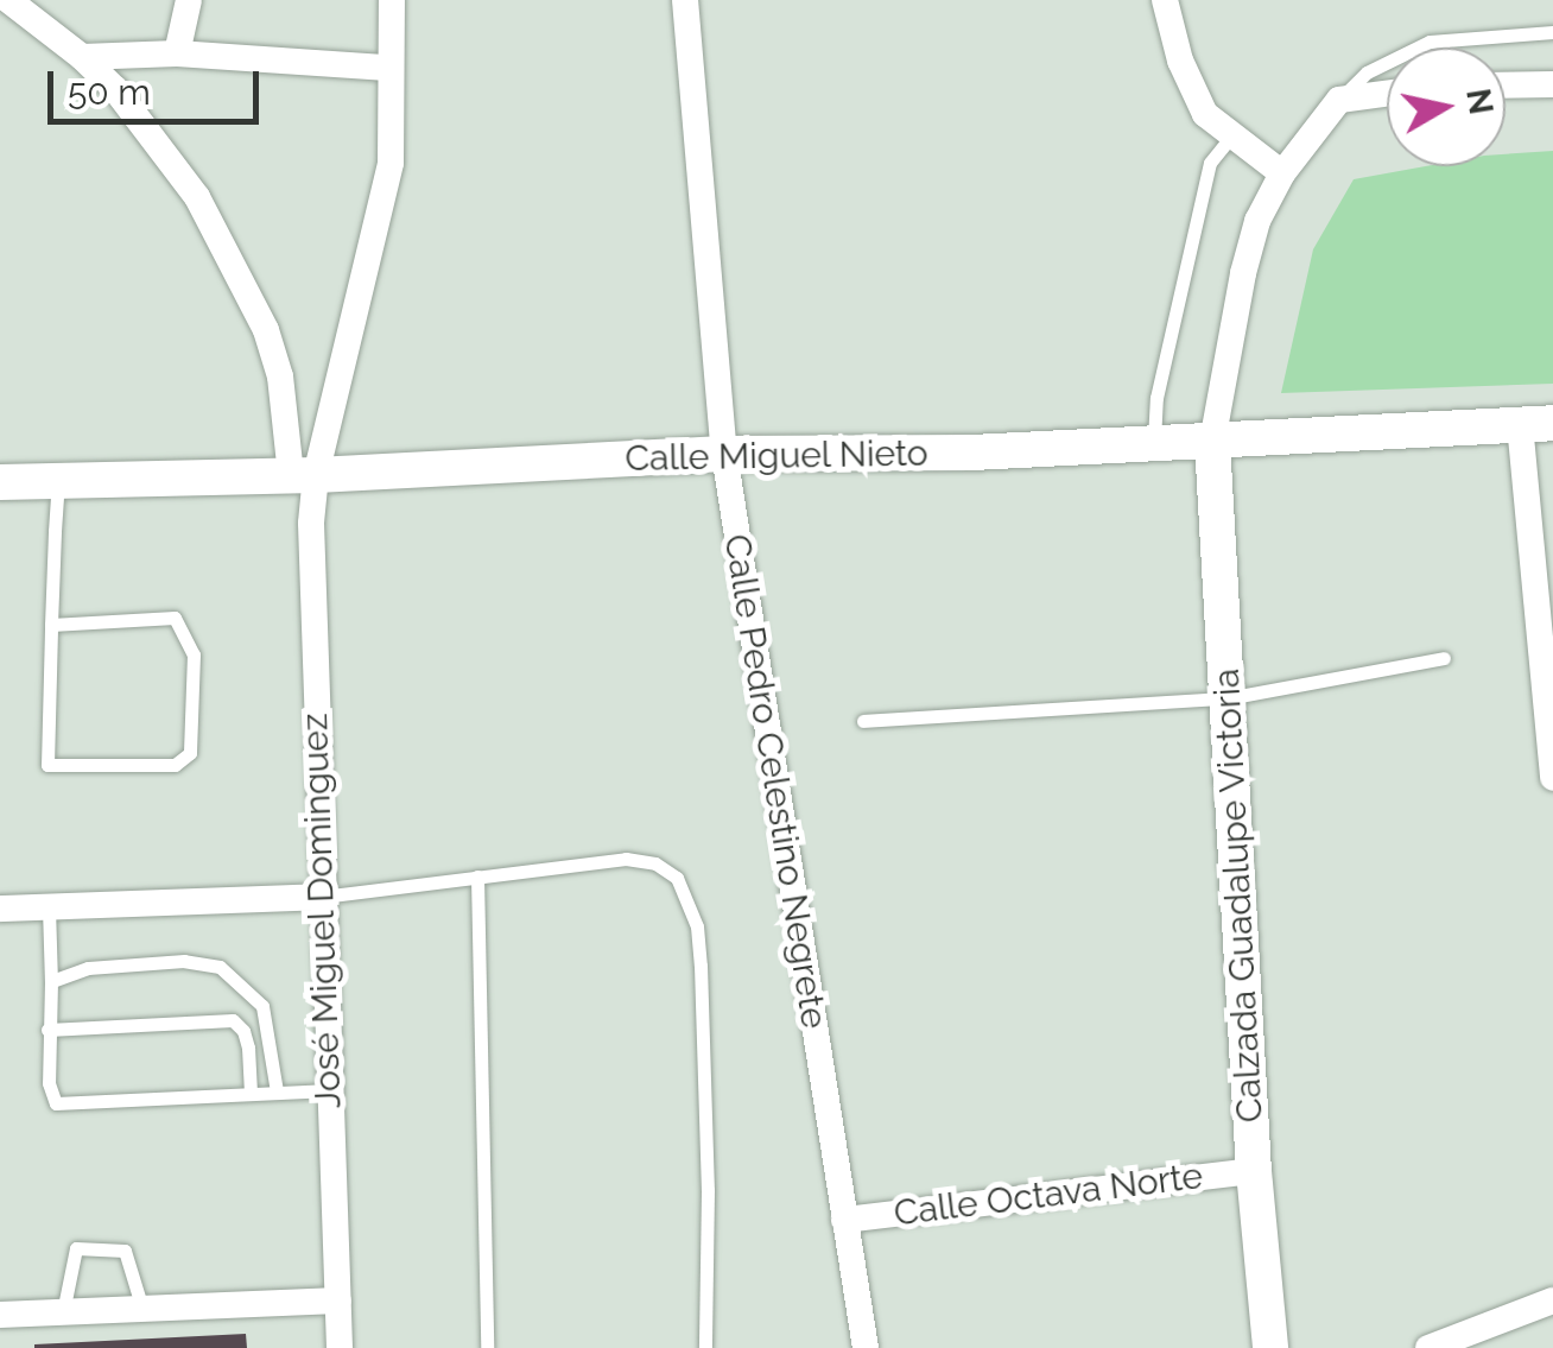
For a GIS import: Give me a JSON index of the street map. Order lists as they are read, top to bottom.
{
  "streets": {
    "street": [
      "Calle Miguel Nieto",
      "Calle Pedro Celestino Negrete",
      "Calzada Guadalupe Victoria",
      "José Miguel Dominguez",
      "Calle Octava Norte"
    ]
  },
  "crossings": [
    ["Calle Miguel Nieto", "Calle Pedro Celestino Negrete"],
    ["Calle Miguel Nieto", "Calzada Guadalupe Victoria"],
    ["Calle Miguel Nieto", "José Miguel Dominguez"],
    ["Calle Pedro Celestino Negrete", "Calle Octava Norte"],
    ["Calzada Guadalupe Victoria", "Calle Octava Norte"]
  ],
  "scale_bar": "50 m",
  "north": "right"
}
